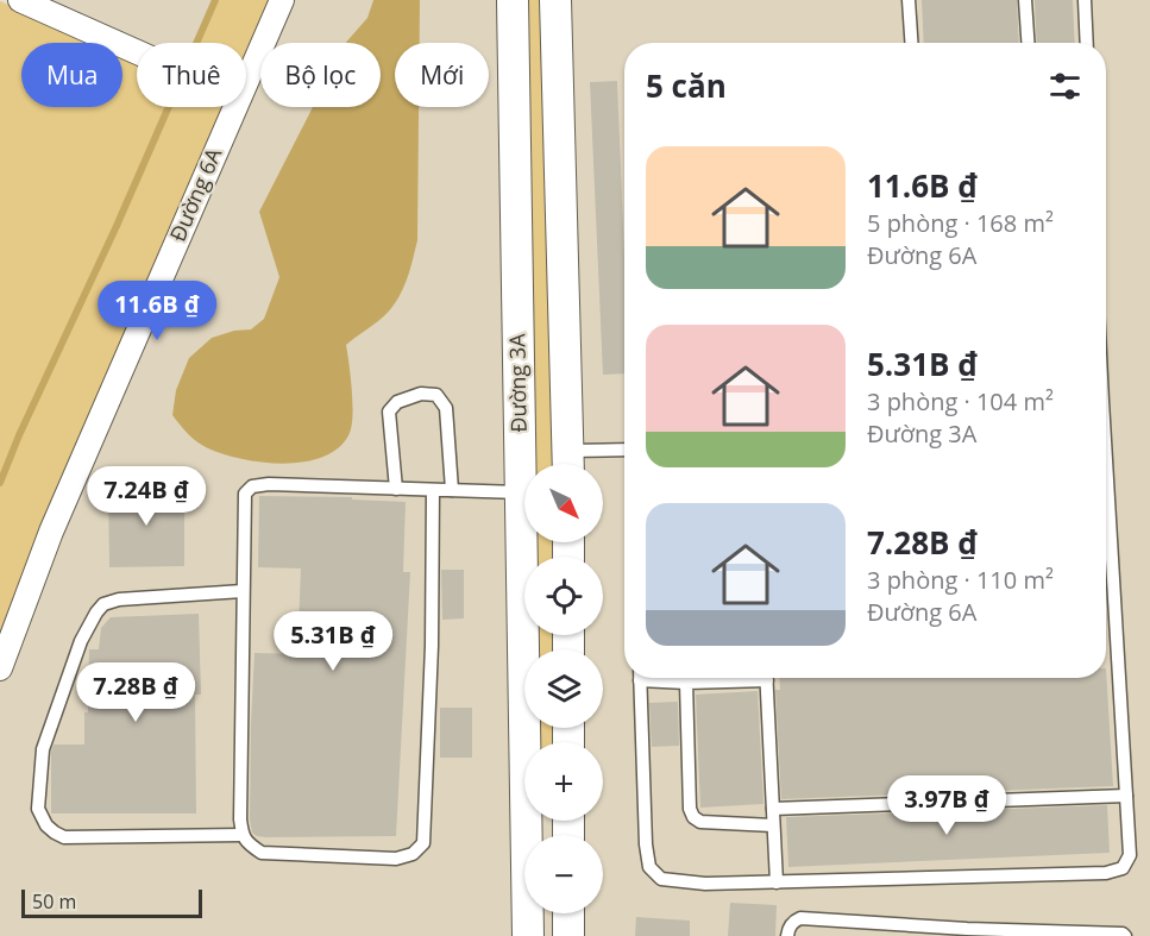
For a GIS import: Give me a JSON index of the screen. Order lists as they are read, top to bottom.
{
  "streets": {
    "street": ["Đường 6A", "Đường 3A"]
  },
  "scale_bar": "50 m",
  "north": "bottom right",
  "page": {
    "chip": [
      "Mua",
      "Thuê",
      "Bộ lọc",
      "Mới"
    ],
    "heading": "5 căn",
    "list": [
      {
        "name": "11.6B ₫",
        "note": "5 phòng · 168 m² · Đường 6A"
      },
      {
        "name": "5.31B ₫",
        "note": "3 phòng · 104 m² · Đường 3A"
      },
      {
        "name": "7.28B ₫",
        "note": "3 phòng · 110 m² · Đường 6A"
      }
    ],
    "price": [
      "11.6B ₫",
      "7.24B ₫",
      "5.31B ₫",
      "7.28B ₫",
      "3.97B ₫"
    ],
    "map_buttons": ["+", "−"],
    "scale": "50 m"
  }
}
